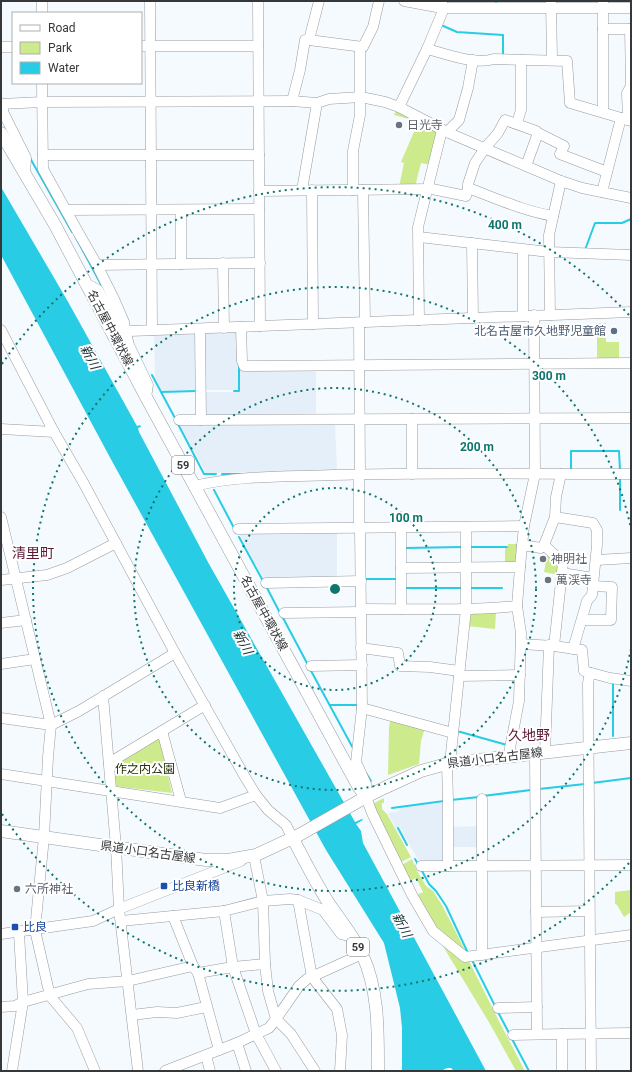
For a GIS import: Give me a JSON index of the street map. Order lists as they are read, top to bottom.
{
  "streets": {
    "main road": ["名古屋中環状線", "59", "県道小口名古屋線"]
  },
  "crossings": [
    ["名古屋中環状線", "県道小口名古屋線"],
    ["59", "県道小口名古屋線"]
  ],
  "districts": ["清里町", "久地野"],
  "water": ["新川"],
  "parks": ["作之内公園"],
  "places": {
    "other": [
      "日光寺",
      "北名古屋市久地野児童館",
      "神明社",
      "萬渓寺",
      "六所神社"
    ],
    "transit": ["比良新橋", "比良"]
  },
  "legend": ["Road", "Park", "Water"],
  "rings": [
    "400 m",
    "300 m",
    "200 m",
    "100 m"
  ]
}
